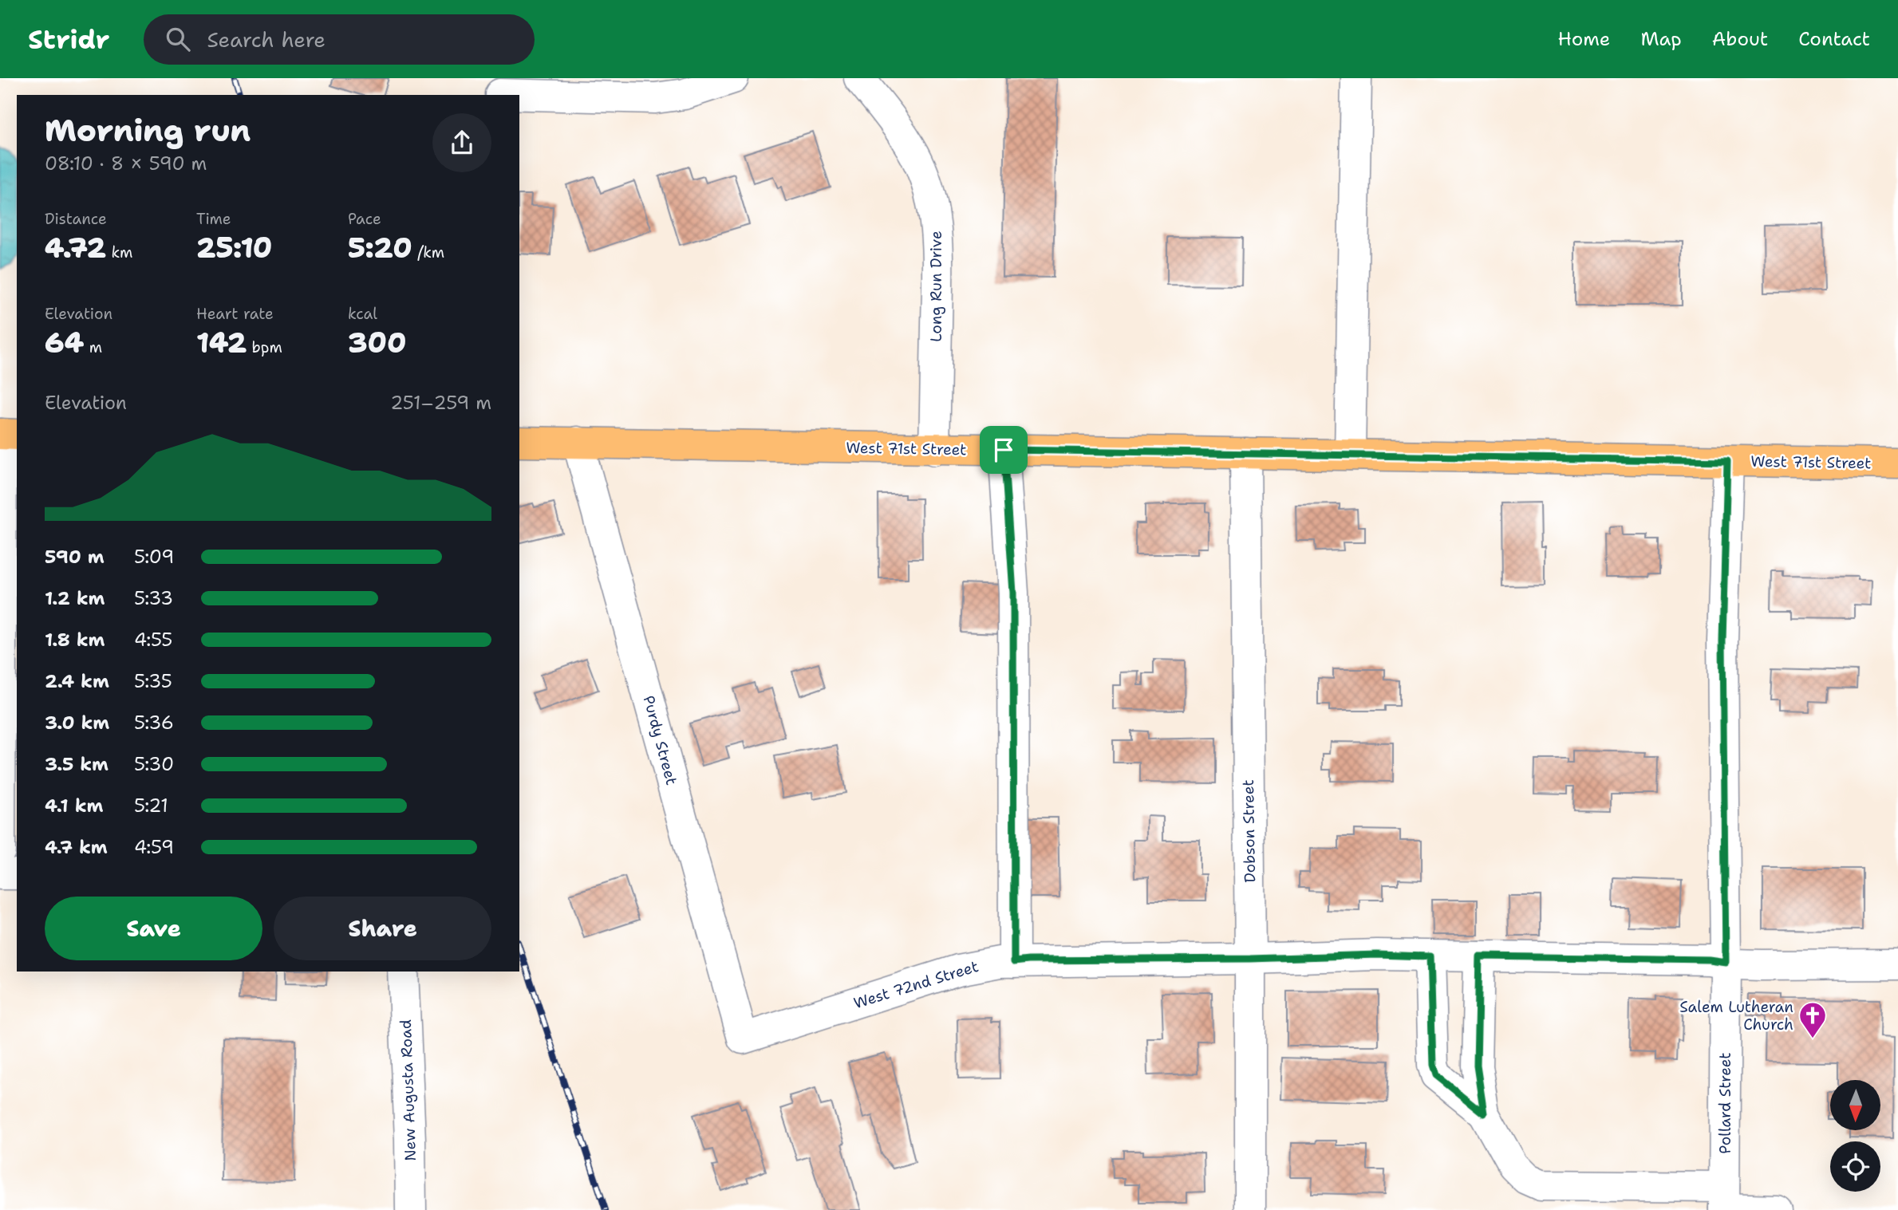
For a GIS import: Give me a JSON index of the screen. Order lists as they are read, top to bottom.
{
  "streets": {
    "main road": ["West 71st Street"],
    "street": [
      "Long Run Drive",
      "Purdy Street",
      "Dobson Street",
      "West 72nd Street",
      "New Augusta Road",
      "Pollard Street"
    ]
  },
  "crossings": [
    ["Long Run Drive", "West 71st Street"],
    ["West 71st Street", "Purdy Street"],
    ["West 71st Street", "Dobson Street"],
    ["West 71st Street", "Pollard Street"],
    ["Purdy Street", "West 72nd Street"],
    ["Dobson Street", "West 72nd Street"],
    ["West 72nd Street", "Pollard Street"]
  ],
  "places": {
    "church": ["Salem Lutheran Church"]
  },
  "north": "bottom",
  "page": {
    "header": "Stridr",
    "search": "Search here",
    "nav": [
      "Home",
      "Map",
      "About",
      "Contact"
    ],
    "heading": ["Morning run", "08:10 · 8 × 590 m"],
    "stats": [
      ["Distance", "4.72 km"],
      ["Time", "25:10"],
      ["Pace", "5:20 /km"],
      ["Elevation", "64 m"],
      ["Heart rate", "142 bpm"],
      ["kcal", "300"]
    ],
    "chart": ["Elevation", "251–259 m"],
    "list": [
      {
        "name": "590 m",
        "note": "5:09"
      },
      {
        "name": "1.2 km",
        "note": "5:33"
      },
      {
        "name": "1.8 km",
        "note": "4:55"
      },
      {
        "name": "2.4 km",
        "note": "5:35"
      },
      {
        "name": "3.0 km",
        "note": "5:36"
      },
      {
        "name": "3.5 km",
        "note": "5:30"
      },
      {
        "name": "4.1 km",
        "note": "5:21"
      },
      {
        "name": "4.7 km",
        "note": "4:59"
      }
    ],
    "buttons": ["Save", "Share"]
  }
}
